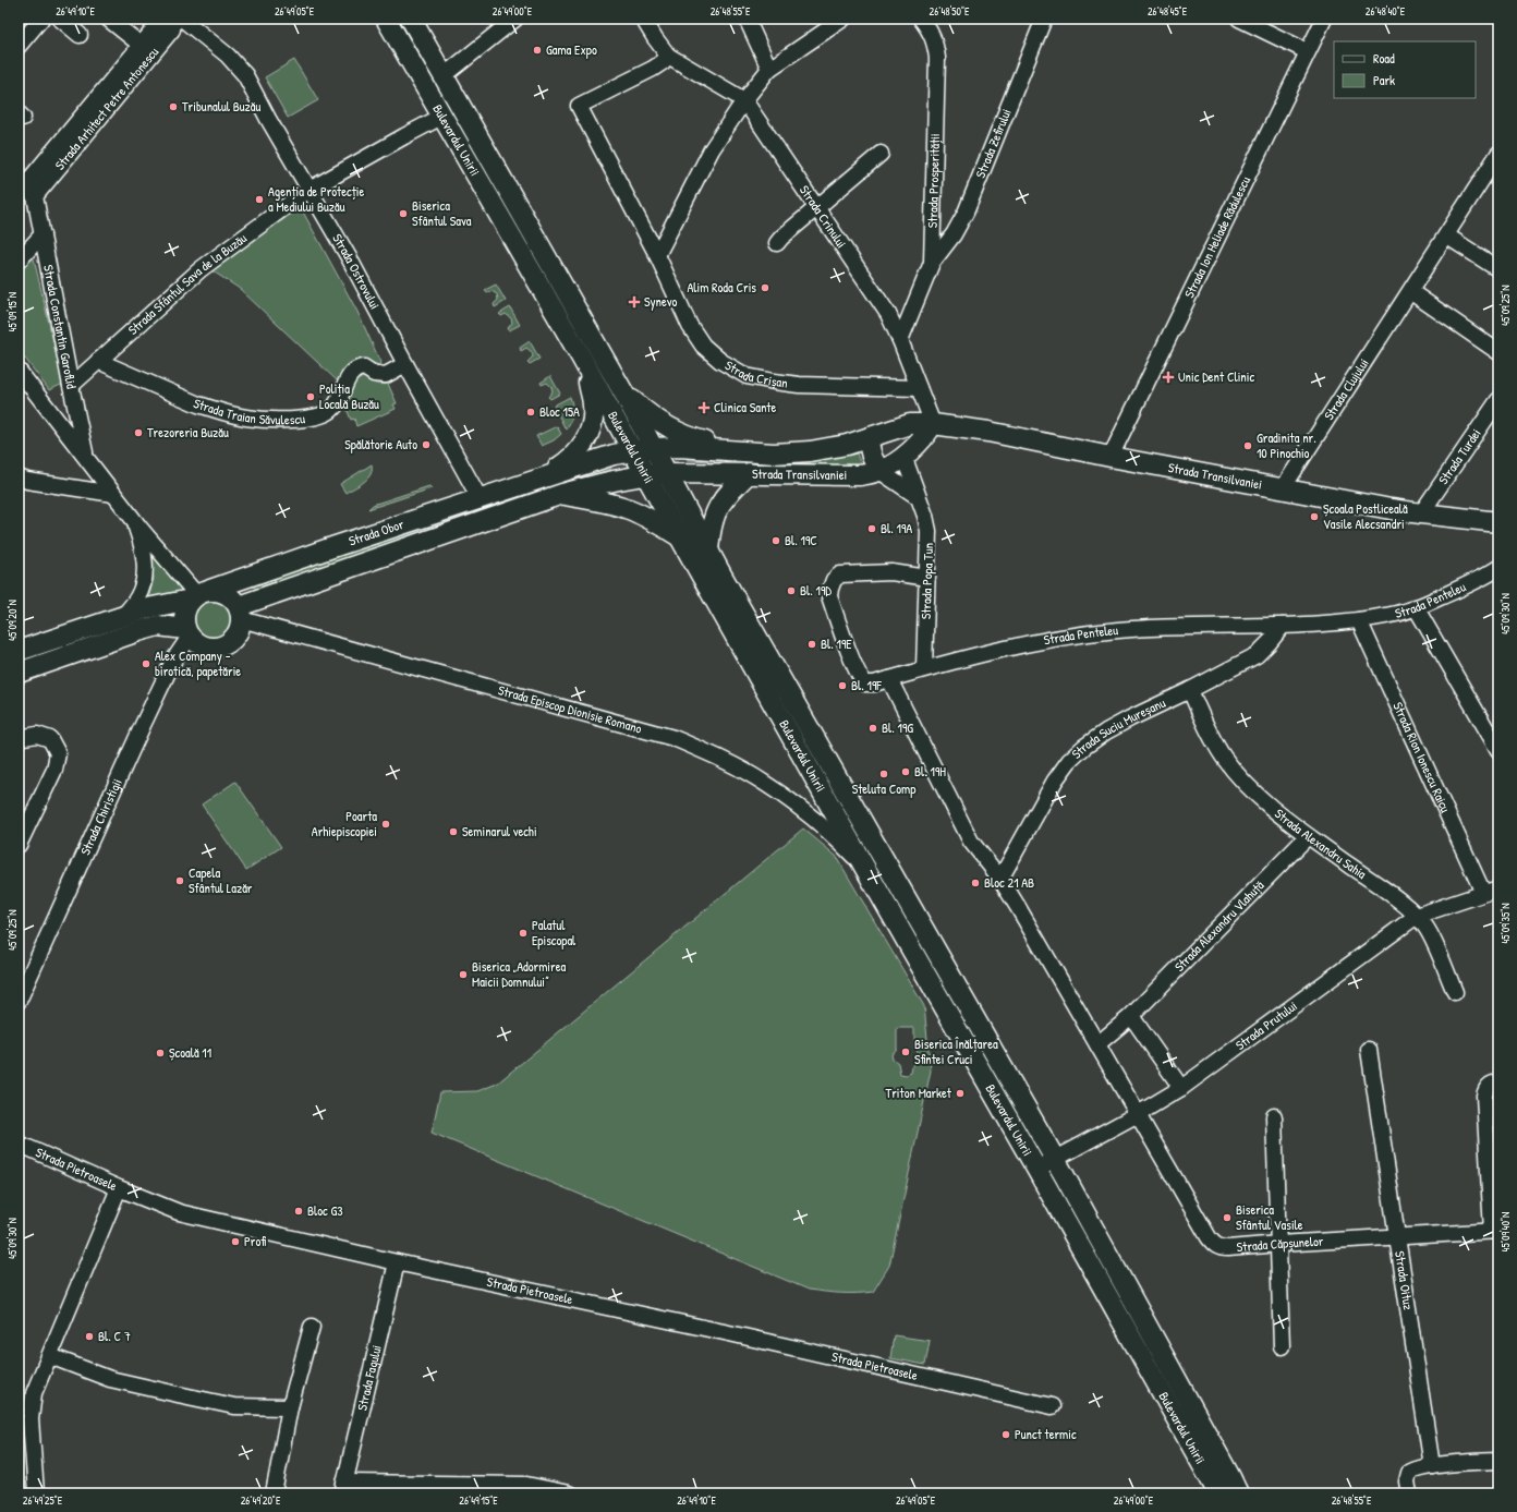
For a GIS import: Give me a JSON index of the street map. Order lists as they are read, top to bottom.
{
  "streets": {
    "main road": ["Bulevardul Unirii", "Strada Transilvaniei", "Strada Obor"],
    "street": [
      "Strada Arhitect Petre Antonescu",
      "Strada Zefirului",
      "Strada Prosperității",
      "Strada Crinului",
      "Strada Ion Heliade Rădulescu",
      "Strada Ostrovului",
      "Strada Sfântul Sava de la Buzău",
      "Strada Constantin Garoflid",
      "Strada Crișan",
      "Strada Clujului",
      "Strada Traian Săvulescu",
      "Strada Turdei",
      "Strada Popa Tun",
      "Strada Penteleu",
      "Strada Episcop Dionisie Romano",
      "Strada Suciu Mureșanu",
      "Strada Rion Ionescu Raicu",
      "Strada Chiristigii",
      "Strada Alexandru Sahia",
      "Strada Alexandru Vlahuță",
      "Strada Prutului",
      "Strada Pietroasele",
      "Strada Căpșunelor",
      "Strada Oituz",
      "Strada Fagului"
    ]
  },
  "crossings": [
    ["Strada Arhitect Petre Antonescu", "Strada Constantin Garoflid"],
    ["Bulevardul Unirii", "Strada Sfântul Sava de la Buzău"],
    ["Bulevardul Unirii", "Strada Transilvaniei"],
    ["Bulevardul Unirii", "Strada Obor"],
    ["Bulevardul Unirii", "Strada Episcop Dionisie Romano"],
    ["Bulevardul Unirii", "Strada Prutului"],
    ["Strada Zefirului", "Strada Prosperității"],
    ["Strada Prosperității", "Strada Crinului"],
    ["Strada Crinului", "Strada Crișan"],
    ["Strada Crinului", "Strada Transilvaniei"],
    ["Strada Ion Heliade Rădulescu", "Strada Transilvaniei"],
    ["Strada Ostrovului", "Strada Sfântul Sava de la Buzău"],
    ["Strada Ostrovului", "Strada Traian Săvulescu"],
    ["Strada Ostrovului", "Strada Obor"],
    ["Strada Sfântul Sava de la Buzău", "Strada Constantin Garoflid"],
    ["Strada Sfântul Sava de la Buzău", "Strada Traian Săvulescu"],
    ["Strada Clujului", "Strada Transilvaniei"],
    ["Strada Turdei", "Strada Transilvaniei"],
    ["Strada Transilvaniei", "Strada Obor"],
    ["Strada Transilvaniei", "Strada Popa Tun"],
    ["Strada Obor", "Strada Episcop Dionisie Romano"],
    ["Strada Obor", "Strada Chiristigii"],
    ["Strada Popa Tun", "Strada Penteleu"],
    ["Strada Penteleu", "Strada Suciu Mureșanu"],
    ["Strada Penteleu", "Strada Rion Ionescu Raicu"],
    ["Strada Episcop Dionisie Romano", "Strada Chiristigii"],
    ["Strada Suciu Mureșanu", "Strada Alexandru Sahia"],
    ["Strada Rion Ionescu Raicu", "Strada Prutului"],
    ["Strada Alexandru Sahia", "Strada Alexandru Vlahuță"],
    ["Strada Alexandru Sahia", "Strada Prutului"],
    ["Strada Prutului", "Strada Căpșunelor"],
    ["Strada Pietroasele", "Strada Fagului"],
    ["Strada Căpșunelor", "Strada Oituz"]
  ],
  "places": {
    "other": [
      "Gama Expo",
      "Tribunalul Buzău",
      "Agenția de Protecție a Mediului Buzău",
      "Biserica Sfântul Sava",
      "Alim Roda Cris",
      "Poliția Locală Buzău",
      "Bloc 15A",
      "Trezoreria Buzău",
      "Spălătorie Auto",
      "Gradinita nr. 10 Pinochio",
      "Școala Postliceală Vasile Alecsandri",
      "Bl. 19A",
      "Bl. 19C",
      "Bl. 19D",
      "Bl. 19E",
      "Alex Company - birotică, papetărie",
      "Bl. 19F",
      "Bl. 19G",
      "Bl. 19H",
      "Steluta Comp",
      "Poarta Arhiepiscopiei",
      "Seminarul vechi",
      "Capela Sfântul Lazăr",
      "Bloc 21 AB",
      "Palatul Episcopal",
      "Biserica „Adormirea Maicii Domnului”",
      "Biserica Înălțarea Sfintei Cruci",
      "Școală 11",
      "Triton Market",
      "Bloc G3",
      "Biserica Sfântul Vasile",
      "Profi",
      "Bl. C 7",
      "Punct termic"
    ],
    "health": ["Synevo", "Unic Dent Clinic", "Clinica Sante"]
  },
  "legend": ["Road", "Park"],
  "coordinates": [
    "26°49'10\"E",
    "26°49'05\"E",
    "26°49'00\"E",
    "26°48'55\"E",
    "26°48'50\"E",
    "26°48'45\"E",
    "26°48'40\"E",
    "45°09'25\"N",
    "45°09'15\"N",
    "45°09'30\"N",
    "45°09'20\"N",
    "45°09'35\"N",
    "45°09'40\"N",
    "26°49'25\"E",
    "26°49'20\"E",
    "26°49'15\"E"
  ]
}
